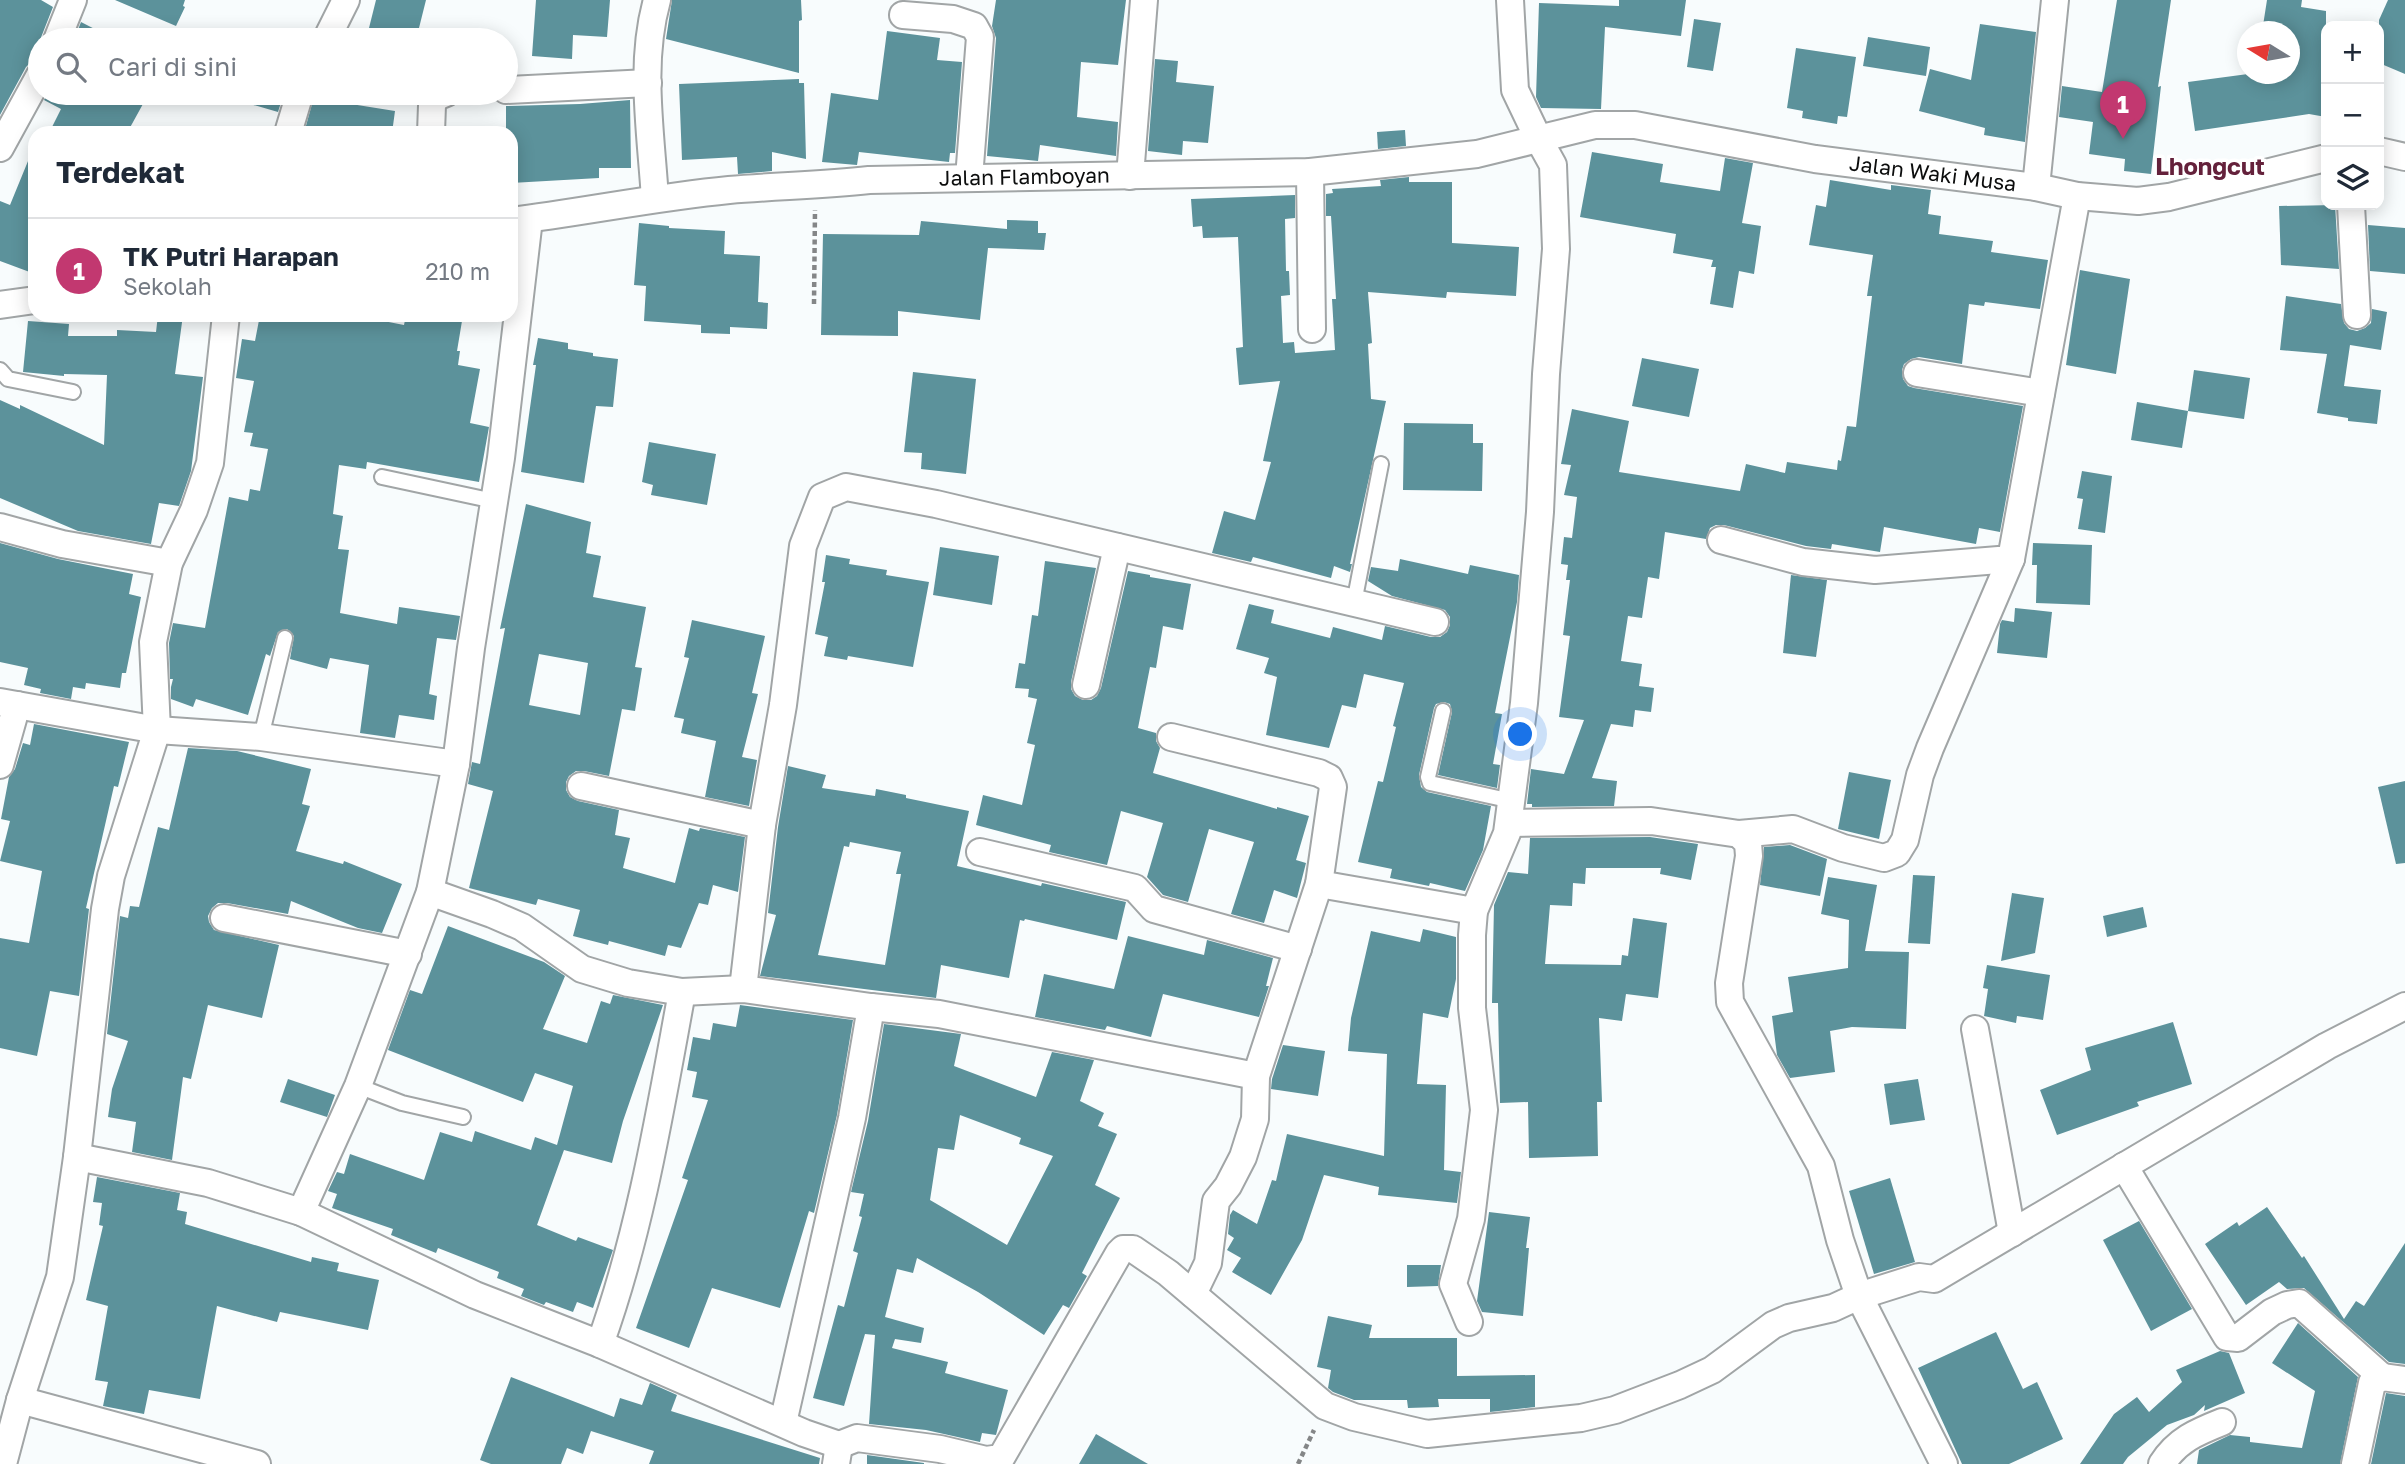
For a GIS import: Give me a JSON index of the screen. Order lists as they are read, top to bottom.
{
  "streets": {
    "street": ["Jalan Waki Musa", "Jalan Flamboyan"]
  },
  "crossings": [
    ["Jalan Waki Musa", "Jalan Flamboyan"]
  ],
  "districts": ["Lhongcut"],
  "north": "left",
  "page": {
    "map_buttons": ["+", "−"],
    "search": "Cari di sini",
    "pins": "1",
    "heading": "Terdekat",
    "list": [
      {
        "mark": "1",
        "name": "TK Putri Harapan",
        "note": "Sekolah",
        "value": "210 m"
      }
    ]
  }
}
